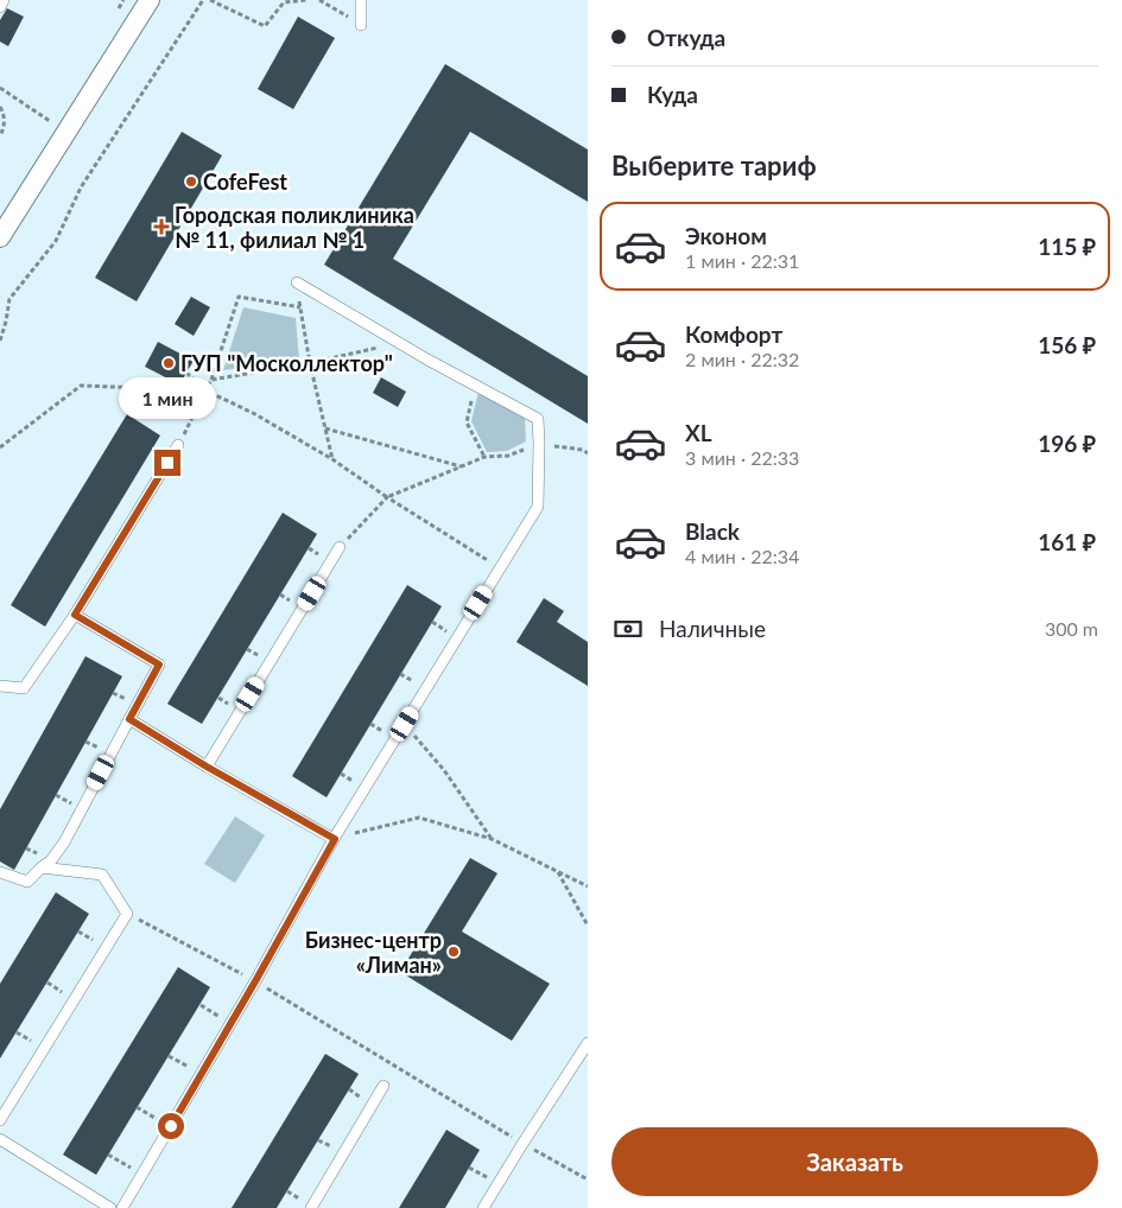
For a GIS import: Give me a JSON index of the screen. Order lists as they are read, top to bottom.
{
  "places": {
    "other": ["CofeFest", "ГУП \"Москоллектор\"", "Бизнес-центр «Лиман»"],
    "health": ["Городская поликлиника № 11, филиал № 1"]
  },
  "page": {
    "banner": ["Откуда", "Куда"],
    "heading": "Выберите тариф",
    "list": [
      {
        "name": "Эконом",
        "note": "1 мин · 22:31",
        "value": "115 ₽"
      },
      {
        "name": "Комфорт",
        "note": "2 мин · 22:32",
        "value": "156 ₽"
      },
      {
        "name": "XL",
        "note": "3 мин · 22:33",
        "value": "196 ₽"
      },
      {
        "name": "Black",
        "note": "4 мин · 22:34",
        "value": "161 ₽"
      }
    ],
    "bubble": "1 мин",
    "pay": ["Наличные", "300 m"],
    "buttons": "Заказать"
  }
}
